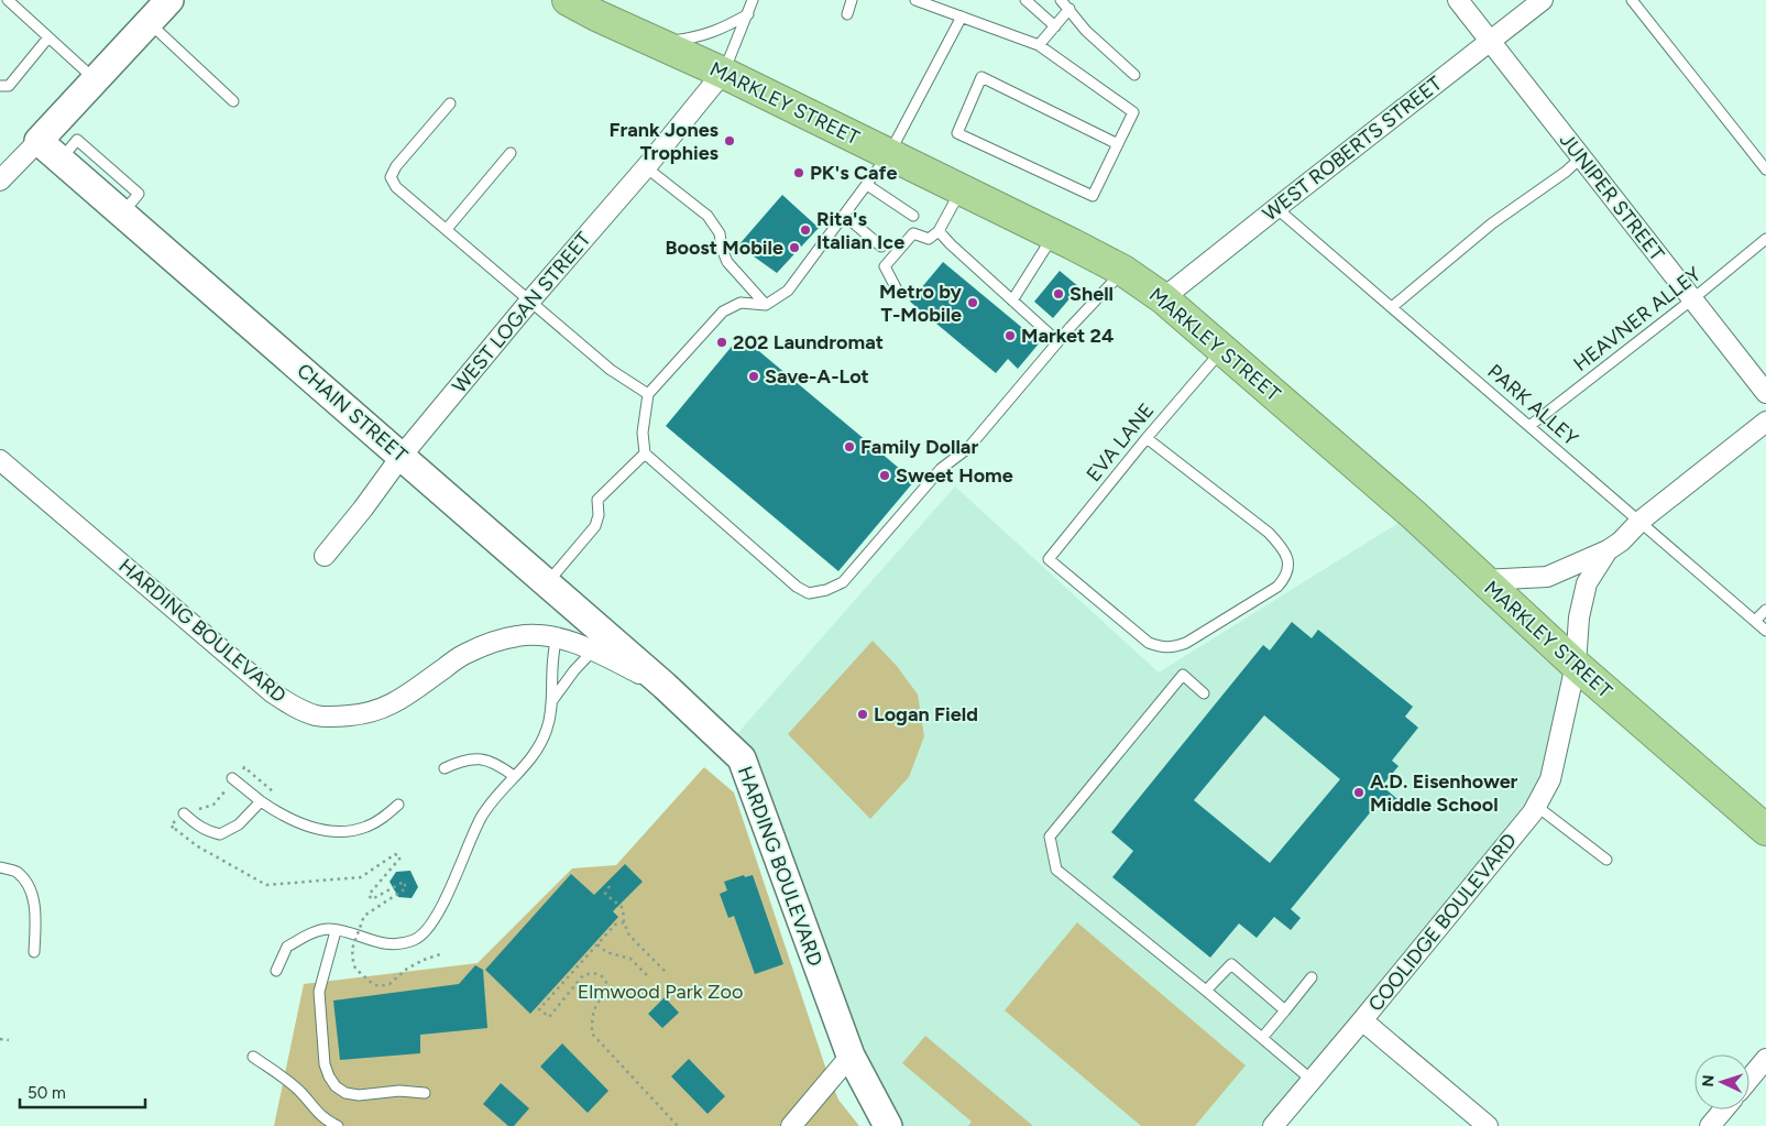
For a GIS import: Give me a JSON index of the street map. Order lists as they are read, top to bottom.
{
  "streets": {
    "highway": ["MARKLEY STREET"],
    "street": [
      "WEST ROBERTS STREET",
      "JUNIPER STREET",
      "WEST LOGAN STREET",
      "CHAIN STREET",
      "HARDING BOULEVARD",
      "COOLIDGE BOULEVARD"
    ],
    "lane": ["HEAVNER ALLEY", "PARK ALLEY", "EVA LANE"]
  },
  "crossings": [
    ["MARKLEY STREET", "WEST ROBERTS STREET"],
    ["MARKLEY STREET", "WEST LOGAN STREET"],
    ["MARKLEY STREET", "EVA LANE"],
    ["MARKLEY STREET", "COOLIDGE BOULEVARD"],
    ["WEST ROBERTS STREET", "JUNIPER STREET"],
    ["WEST ROBERTS STREET", "PARK ALLEY"],
    ["JUNIPER STREET", "HEAVNER ALLEY"],
    ["WEST LOGAN STREET", "CHAIN STREET"],
    ["HEAVNER ALLEY", "PARK ALLEY"],
    ["CHAIN STREET", "HARDING BOULEVARD"]
  ],
  "parks": ["Elmwood Park Zoo"],
  "places": [
    "Frank Jones Trophies",
    "PK's Cafe",
    "Rita's Italian Ice",
    "Boost Mobile",
    "Shell",
    "Metro by T-Mobile",
    "Market 24",
    "202 Laundromat",
    "Save-A-Lot",
    "Family Dollar",
    "Sweet Home",
    "Logan Field",
    "A.D. Eisenhower Middle School"
  ],
  "scale_bar": "50 m",
  "north": "left"
}
